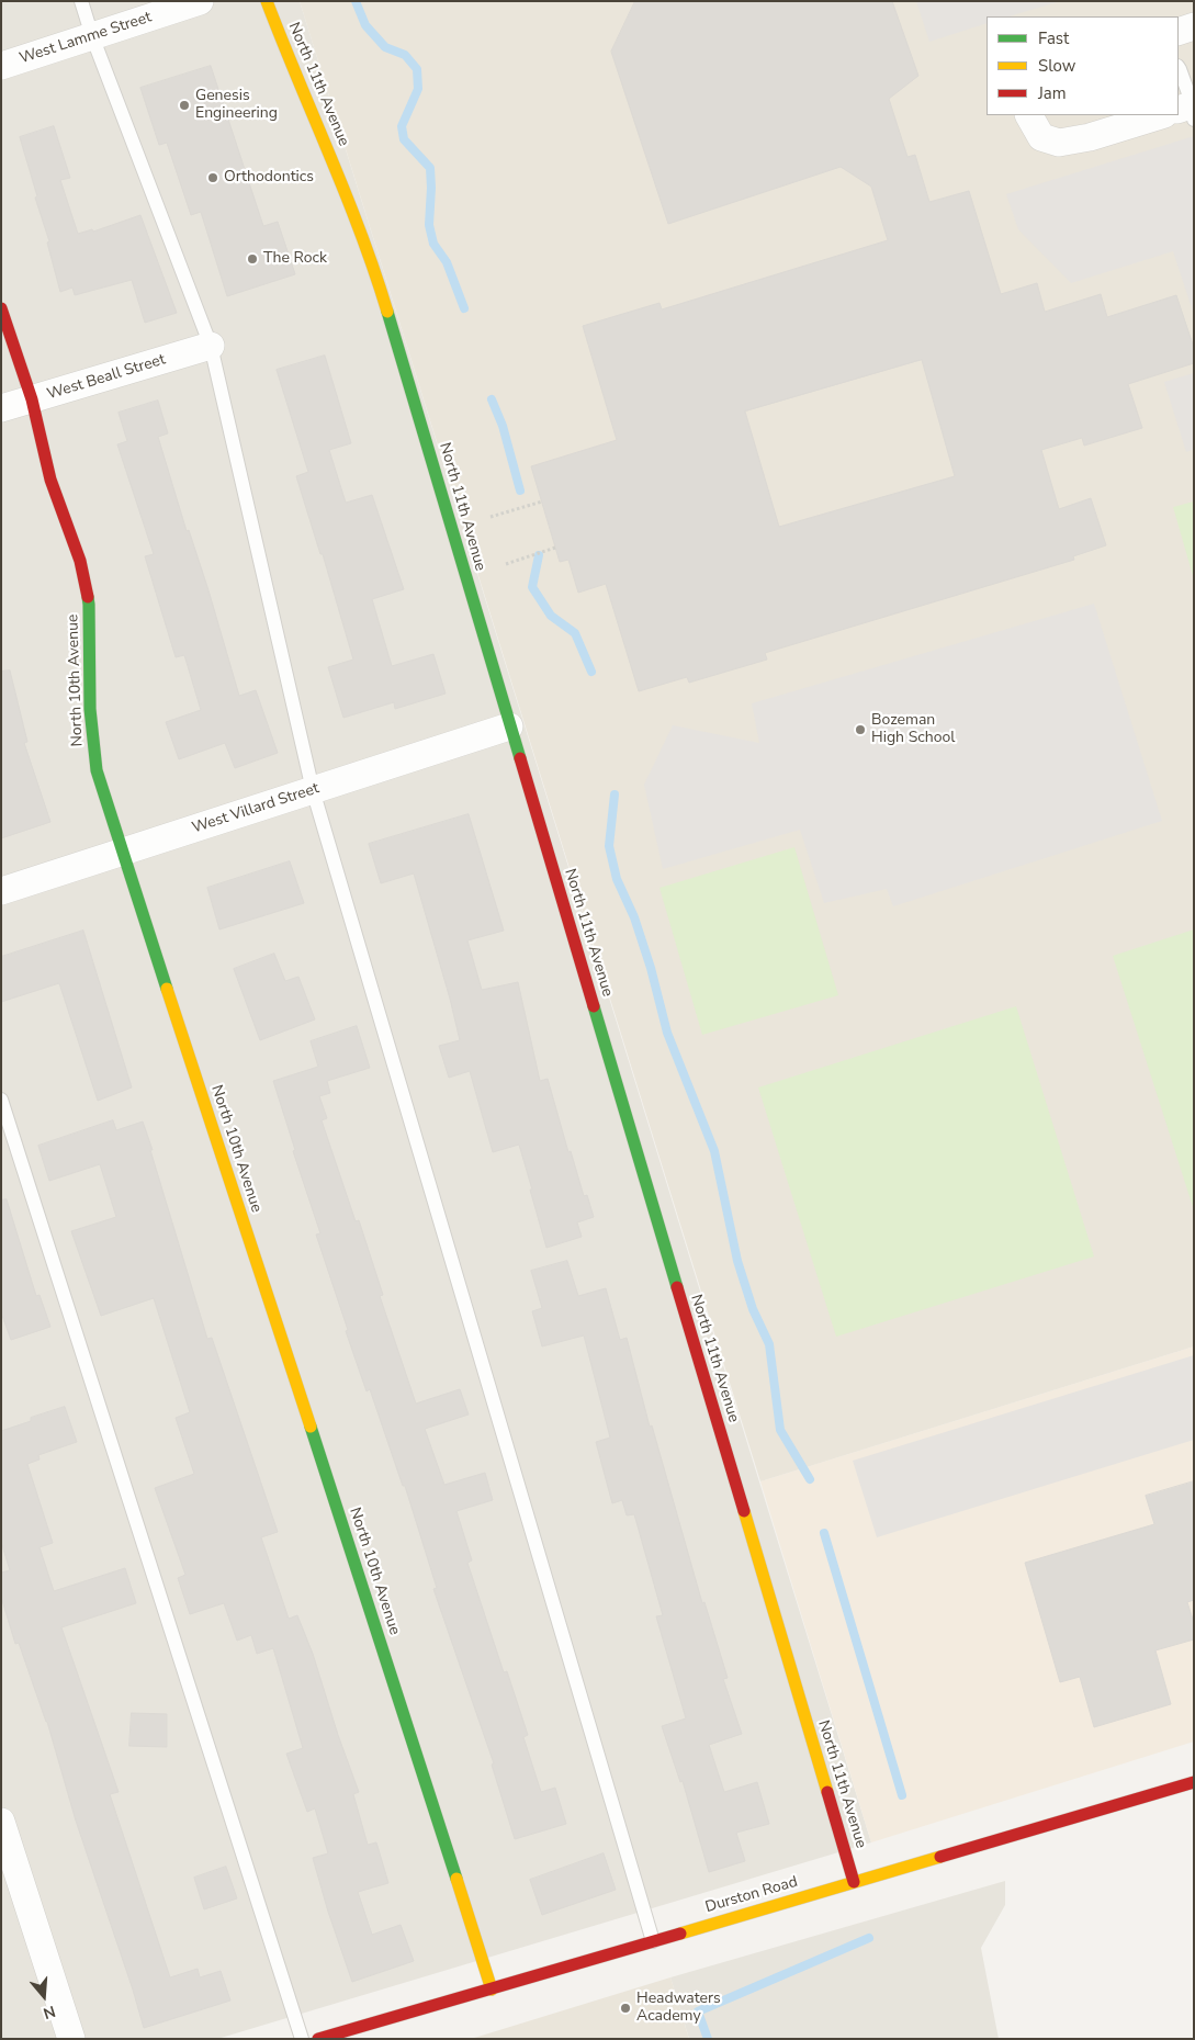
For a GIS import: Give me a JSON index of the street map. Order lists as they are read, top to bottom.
{
  "streets": {
    "street": [
      "West Lamme Street",
      "North 11th Avenue",
      "West Beall Street",
      "North 10th Avenue",
      "West Villard Street",
      "Durston Road"
    ]
  },
  "crossings": [
    ["North 11th Avenue", "West Villard Street"],
    ["North 11th Avenue", "Durston Road"],
    ["West Beall Street", "North 10th Avenue"],
    ["North 10th Avenue", "West Villard Street"],
    ["North 10th Avenue", "Durston Road"]
  ],
  "places": [
    "Genesis Engineering",
    "Orthodontics",
    "The Rock",
    "Bozeman High School",
    "Headwaters Academy"
  ],
  "legend": ["Fast", "Slow", "Jam"],
  "north": "bottom"
}
